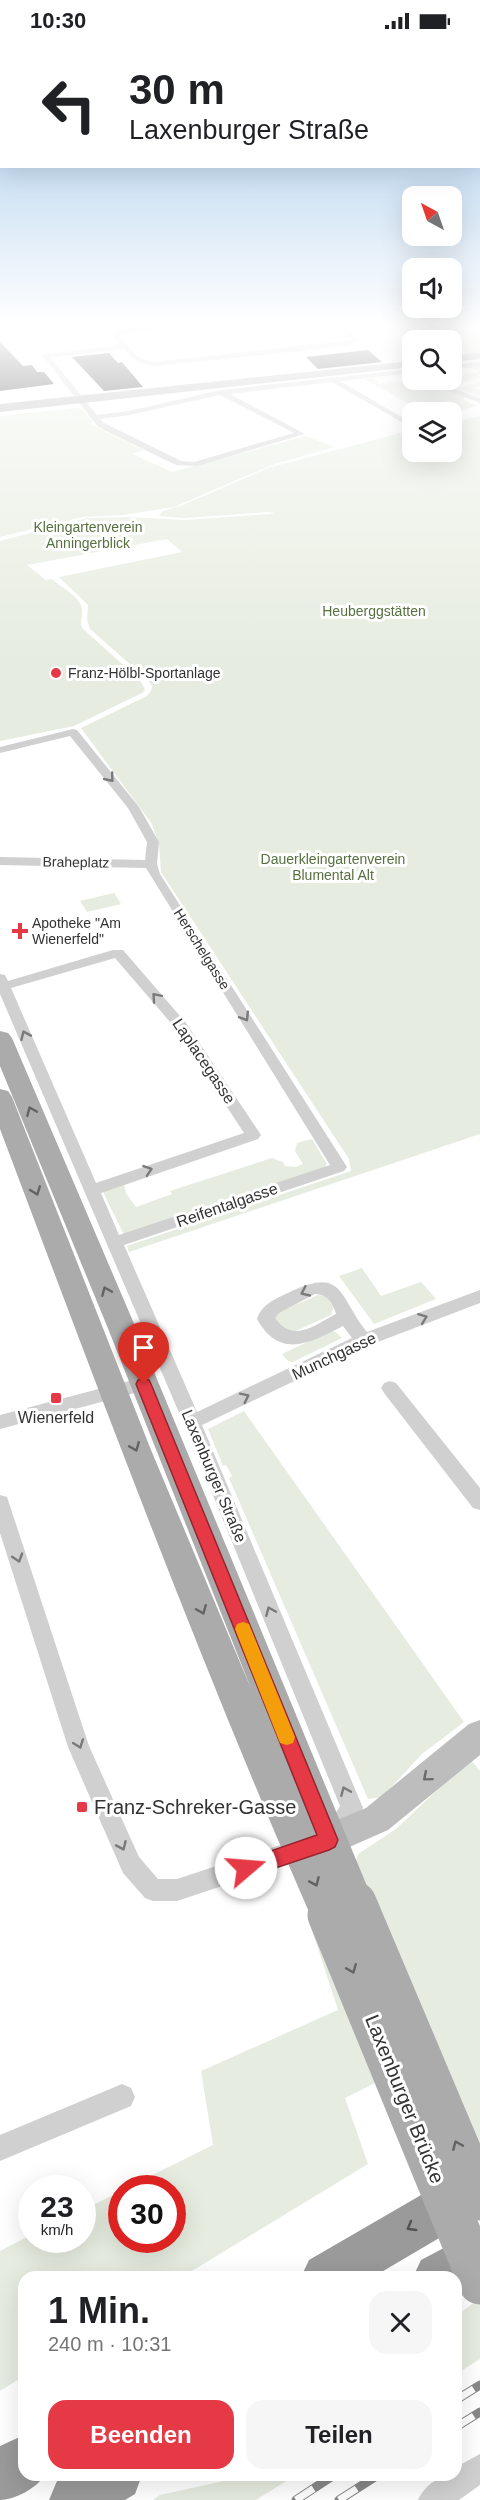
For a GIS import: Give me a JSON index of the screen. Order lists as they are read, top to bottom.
{
  "streets": {
    "main road": ["Laxenburger Brücke"],
    "street": [
      "Braheplatz",
      "Herschelgasse",
      "Laplacegasse",
      "Reifentalgasse",
      "Munchgasse",
      "Laxenburger Straße"
    ]
  },
  "crossings": [
    ["Braheplatz", "Herschelgasse"],
    ["Herschelgasse", "Reifentalgasse"],
    ["Laplacegasse", "Laxenburger Straße"],
    ["Reifentalgasse", "Laxenburger Straße"],
    ["Munchgasse", "Laxenburger Straße"]
  ],
  "one_way": ["Herschelgasse", "Munchgasse", "Laxenburger Straße"],
  "parks": ["Kleingartenverein Anningerblick", "Heuberggstätten", "Dauerkleingartenverein Blumental Alt"],
  "places": {
    "other": ["Franz-Hölbl-Sportanlage"],
    "health": ["Apotheke \"Am Wienerfeld\""],
    "transit": ["Wienerfeld", "Franz-Schreker-Gasse"]
  },
  "north": "top left",
  "page": {
    "status": "10:30",
    "turn": ["30 m", "Laxenburger Straße"],
    "speed": "23 km/h",
    "limit": "30",
    "heading": ["1 Min.", "240 m · 10:31"],
    "buttons": ["Beenden", "Teilen"]
  }
}
